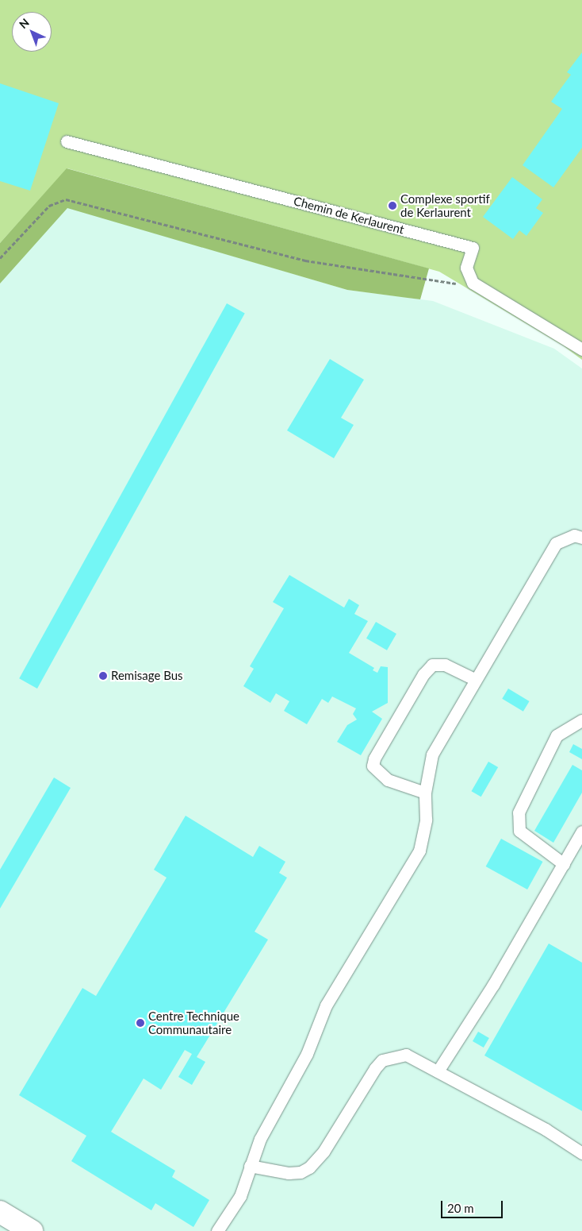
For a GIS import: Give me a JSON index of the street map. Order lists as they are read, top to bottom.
{
  "streets": {
    "lane": ["Chemin de Kerlaurent"]
  },
  "places": ["Complexe sportif de Kerlaurent", "Remisage Bus", "Centre Technique Communautaire"],
  "scale_bar": "20 m",
  "north": "top left"
}
